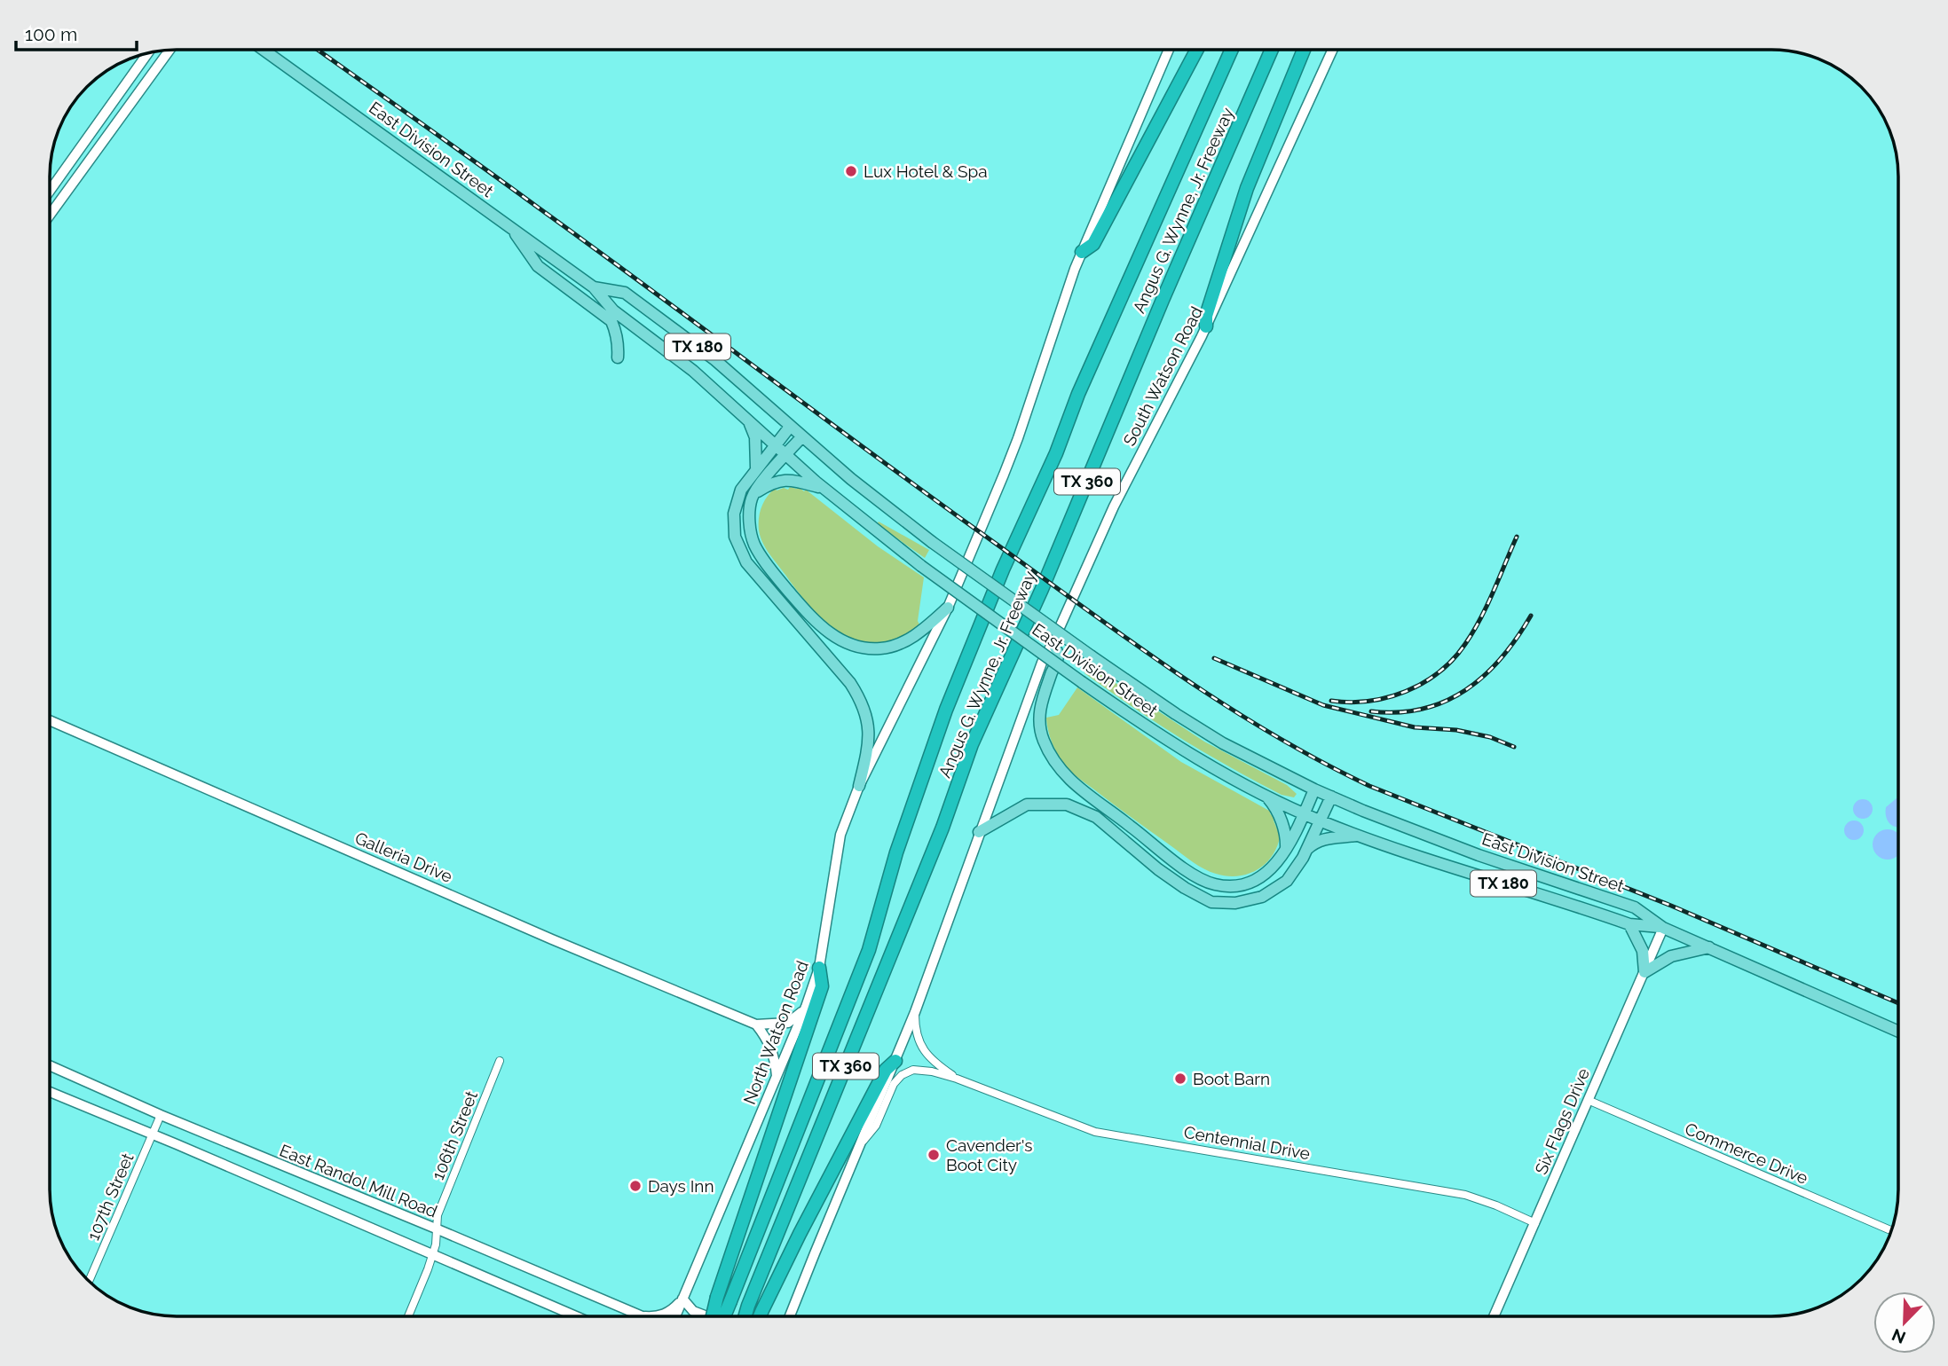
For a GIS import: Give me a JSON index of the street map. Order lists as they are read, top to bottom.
{
  "streets": {
    "highway": ["Angus G. Wynne, Jr. Freeway", "TX 360"],
    "main road": [
      "East Division Street",
      "TX 180",
      "South Watson Road",
      "Galleria Drive",
      "North Watson Road",
      "Six Flags Drive",
      "East Randol Mill Road"
    ],
    "street": [
      "106th Street",
      "Centennial Drive",
      "Commerce Drive",
      "107th Street"
    ]
  },
  "crossings": [
    ["East Division Street", "Six Flags Drive"],
    ["Six Flags Drive", "Centennial Drive"],
    ["Six Flags Drive", "Commerce Drive"],
    ["106th Street", "East Randol Mill Road"],
    ["East Randol Mill Road", "107th Street"]
  ],
  "places": [
    "Lux Hotel & Spa",
    "Boot Barn",
    "Cavender's Boot City",
    "Days Inn"
  ],
  "scale_bar": "100 m",
  "north": "bottom left"
}
